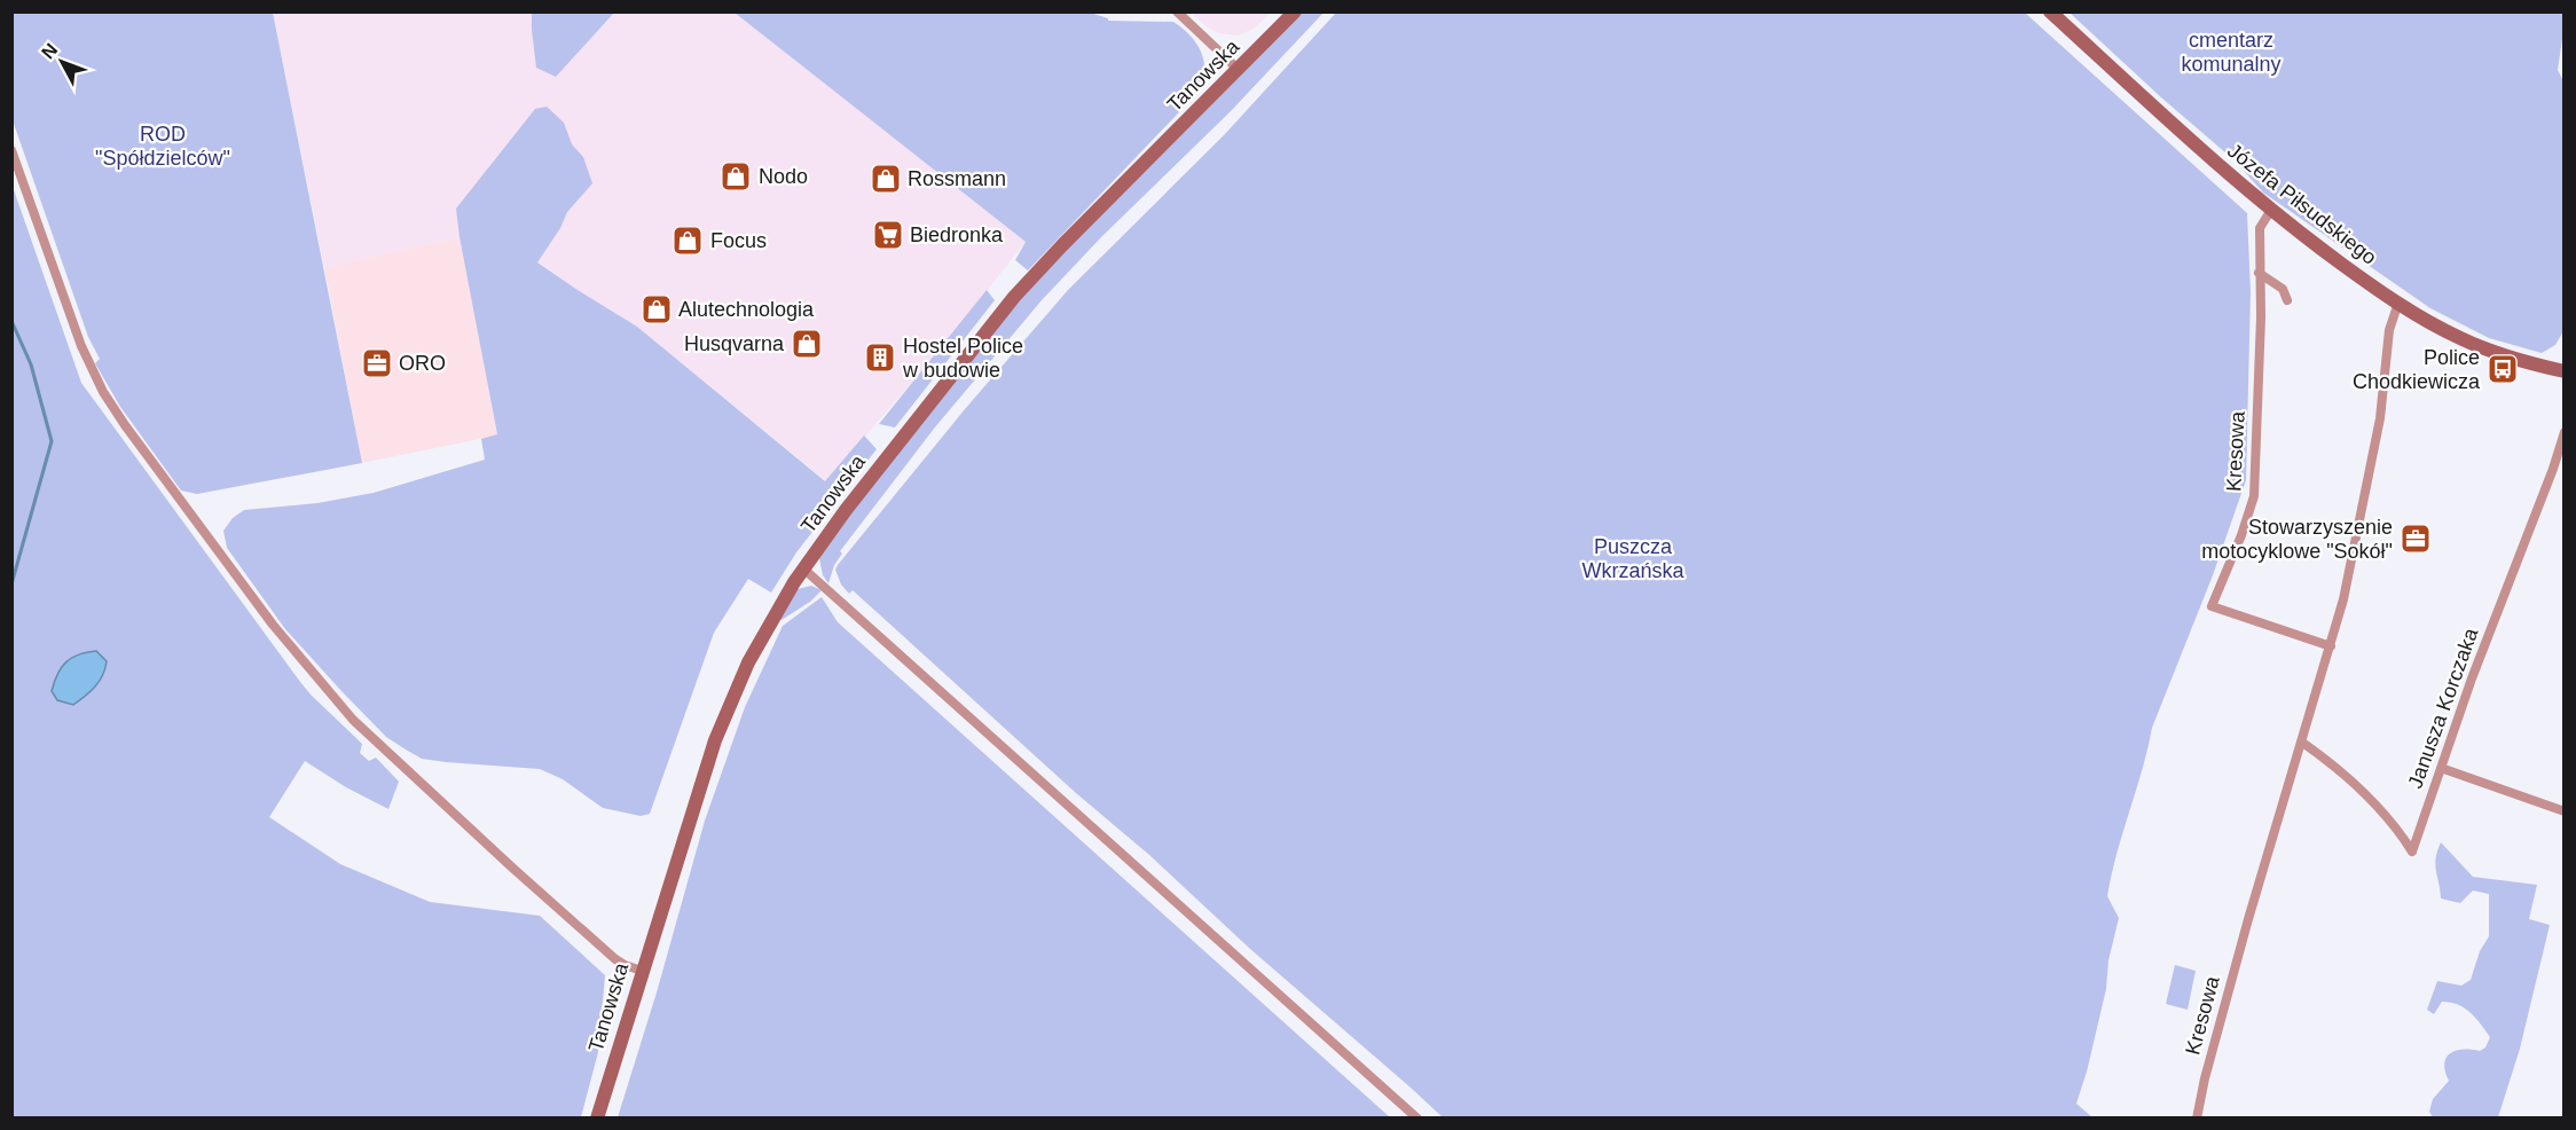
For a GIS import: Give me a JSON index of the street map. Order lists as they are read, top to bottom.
{
  "streets": {
    "main road": ["Tanowska", "Józefa Piłsudskiego"],
    "street": ["Kresowa", "Janusza Korczaka"]
  },
  "crossings": [
    ["Józefa Piłsudskiego", "Kresowa"],
    ["Kresowa", "Janusza Korczaka"]
  ],
  "parks": ["cmentarz komunalny", "ROD \"Spółdzielców\"", "Puszcza Wkrzańska"],
  "places": {
    "shop": [
      "Nodo",
      "Rossmann",
      "Focus",
      "Alutechnologia",
      "Husqvarna"
    ],
    "supermarket": ["Biedronka"],
    "building": ["Hostel Police w budowie"],
    "office": ["ORO", "Stowarzyszenie motocyklowe \"Sokół\""],
    "bus stop": ["Police Chodkiewicza"]
  },
  "north": "top left"
}
